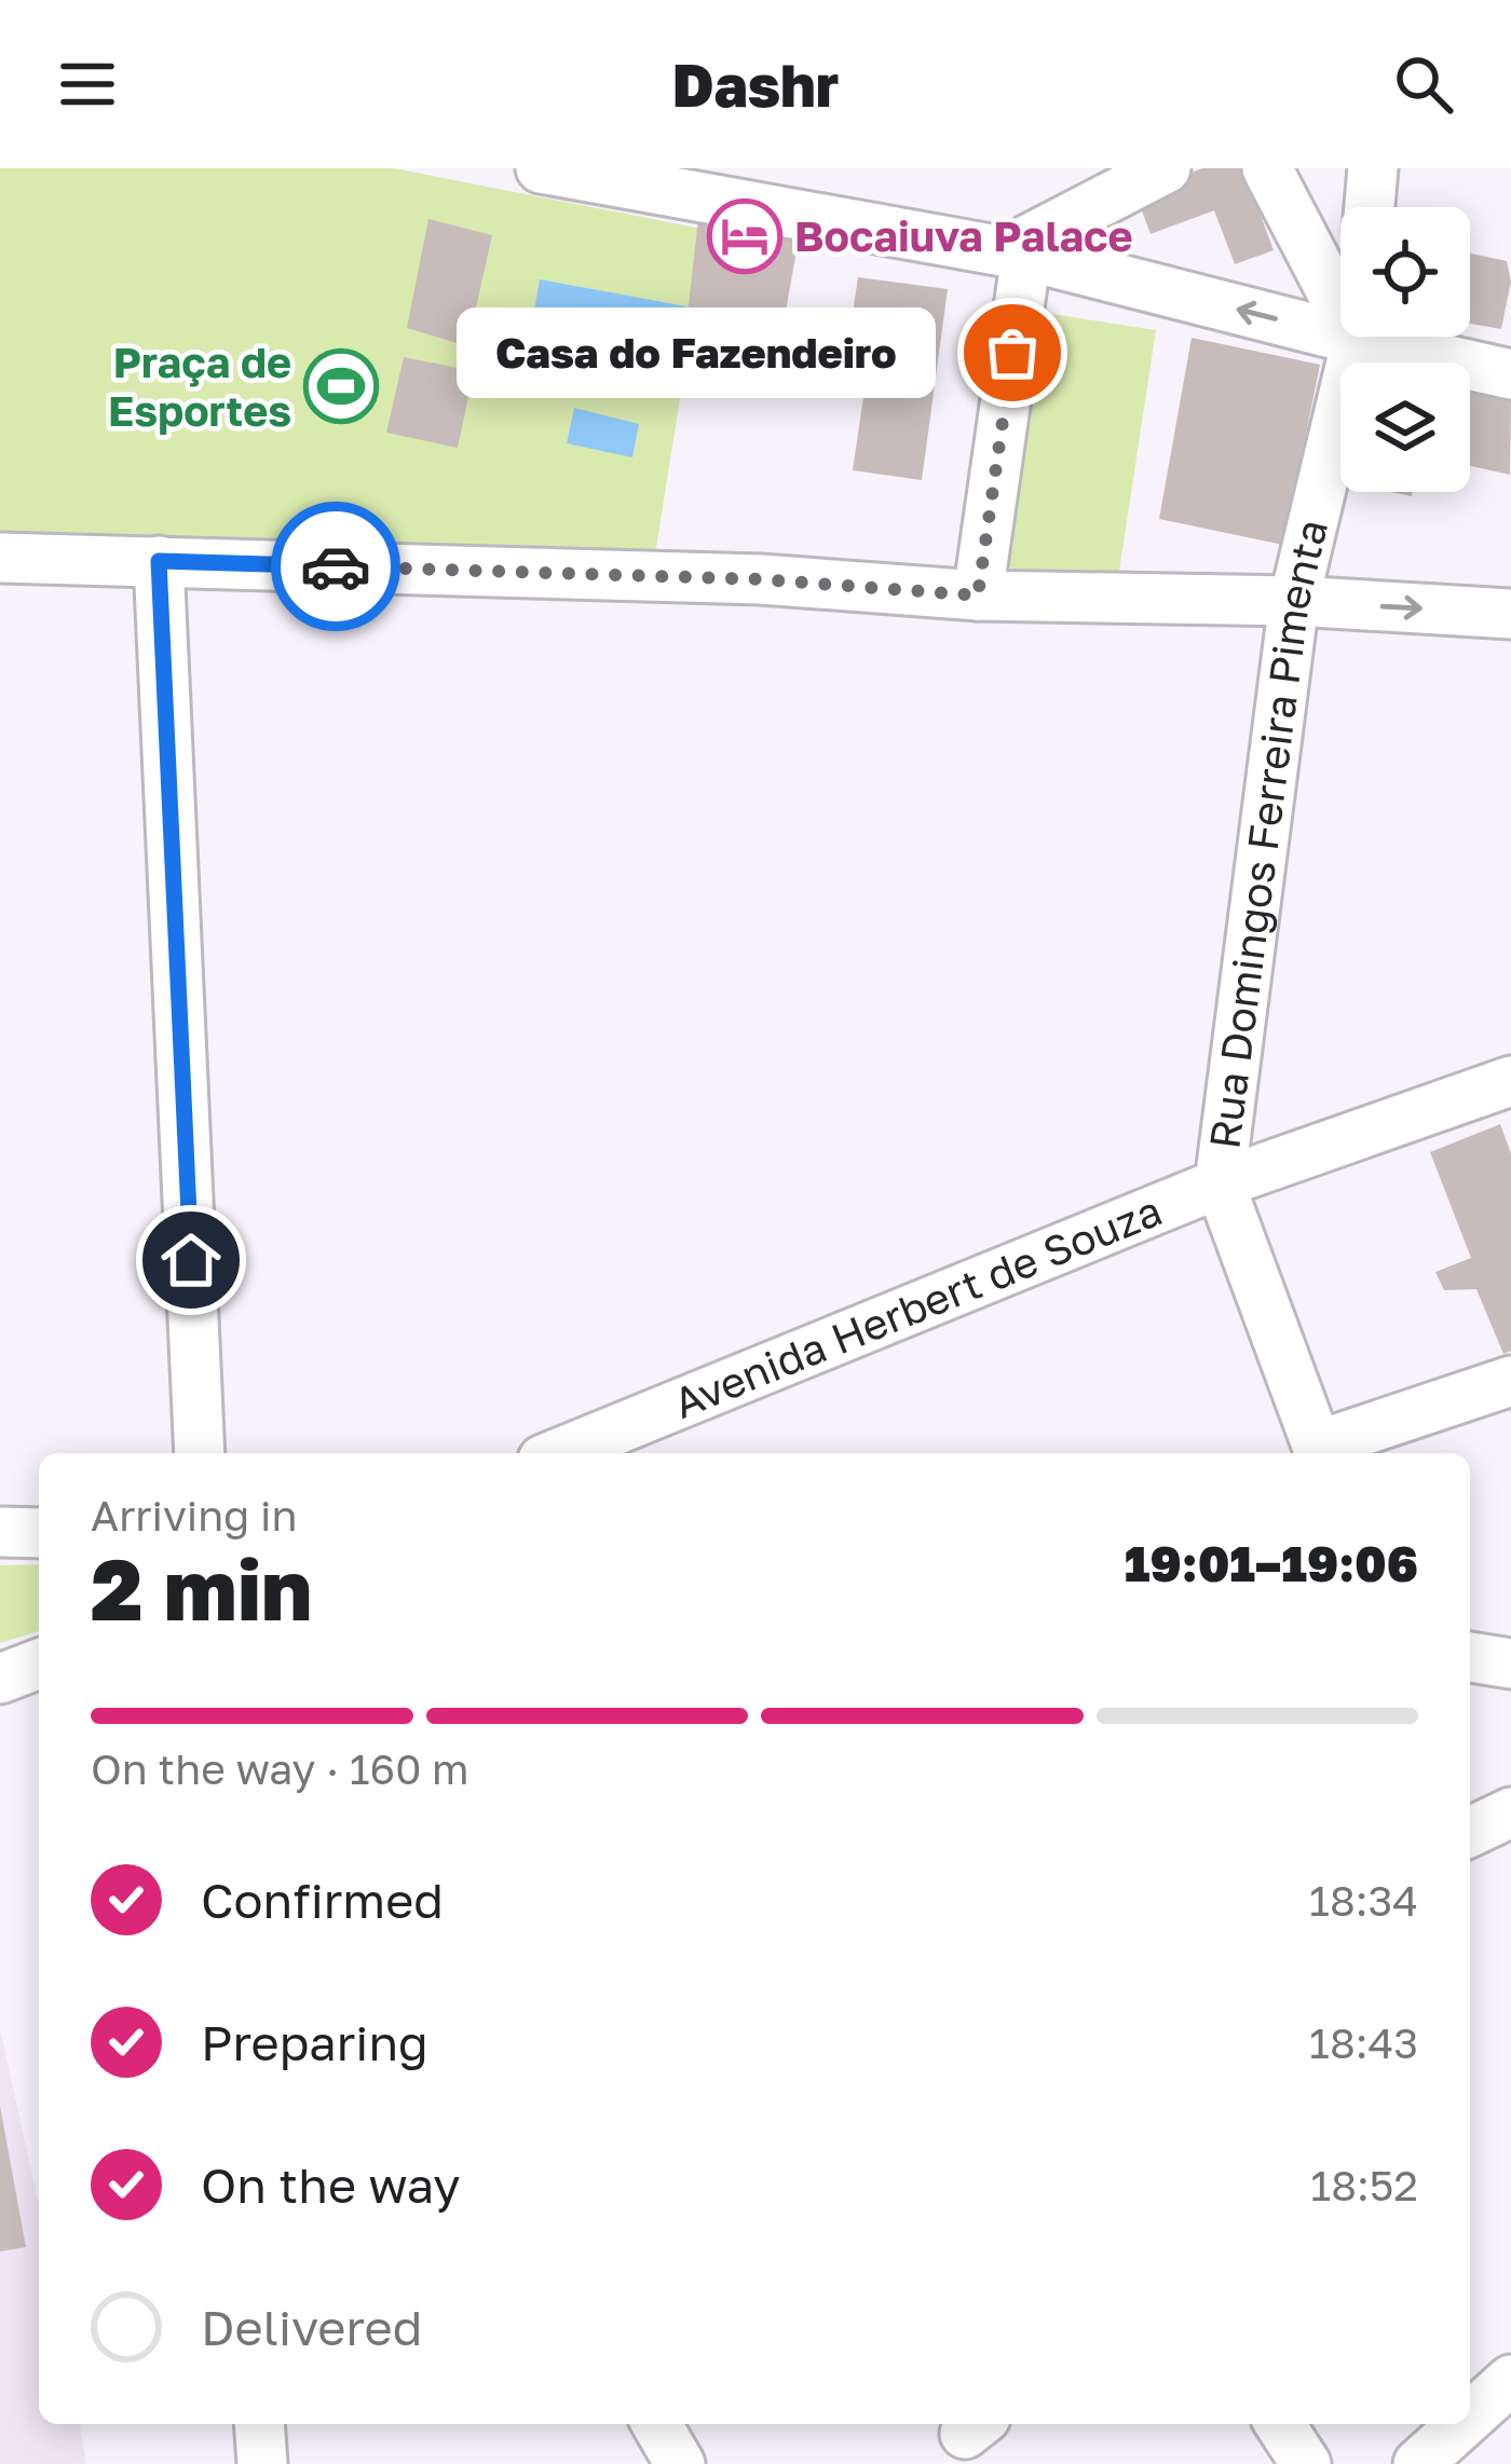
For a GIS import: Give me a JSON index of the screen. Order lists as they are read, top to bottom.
{
  "streets": {
    "street": ["Rua Domingos Ferreira Pimenta", "Avenida Herbert de Souza"]
  },
  "crossings": [
    ["Rua Domingos Ferreira Pimenta", "Avenida Herbert de Souza"]
  ],
  "places": {
    "hotel": ["Bocaiuva Palace"],
    "other": ["Casa do Fazendeiro"],
    "sports": ["Praça de Esportes"]
  },
  "page": {
    "header": "Dashr",
    "bubble": "Casa do Fazendeiro",
    "heading": ["2 min", "Arriving in", "19:01–19:06"],
    "bar": "On the way · 160 m",
    "list": [
      ["Confirmed", "18:34"],
      ["Preparing", "18:43"],
      ["On the way", "18:52"],
      "Delivered"
    ]
  }
}
